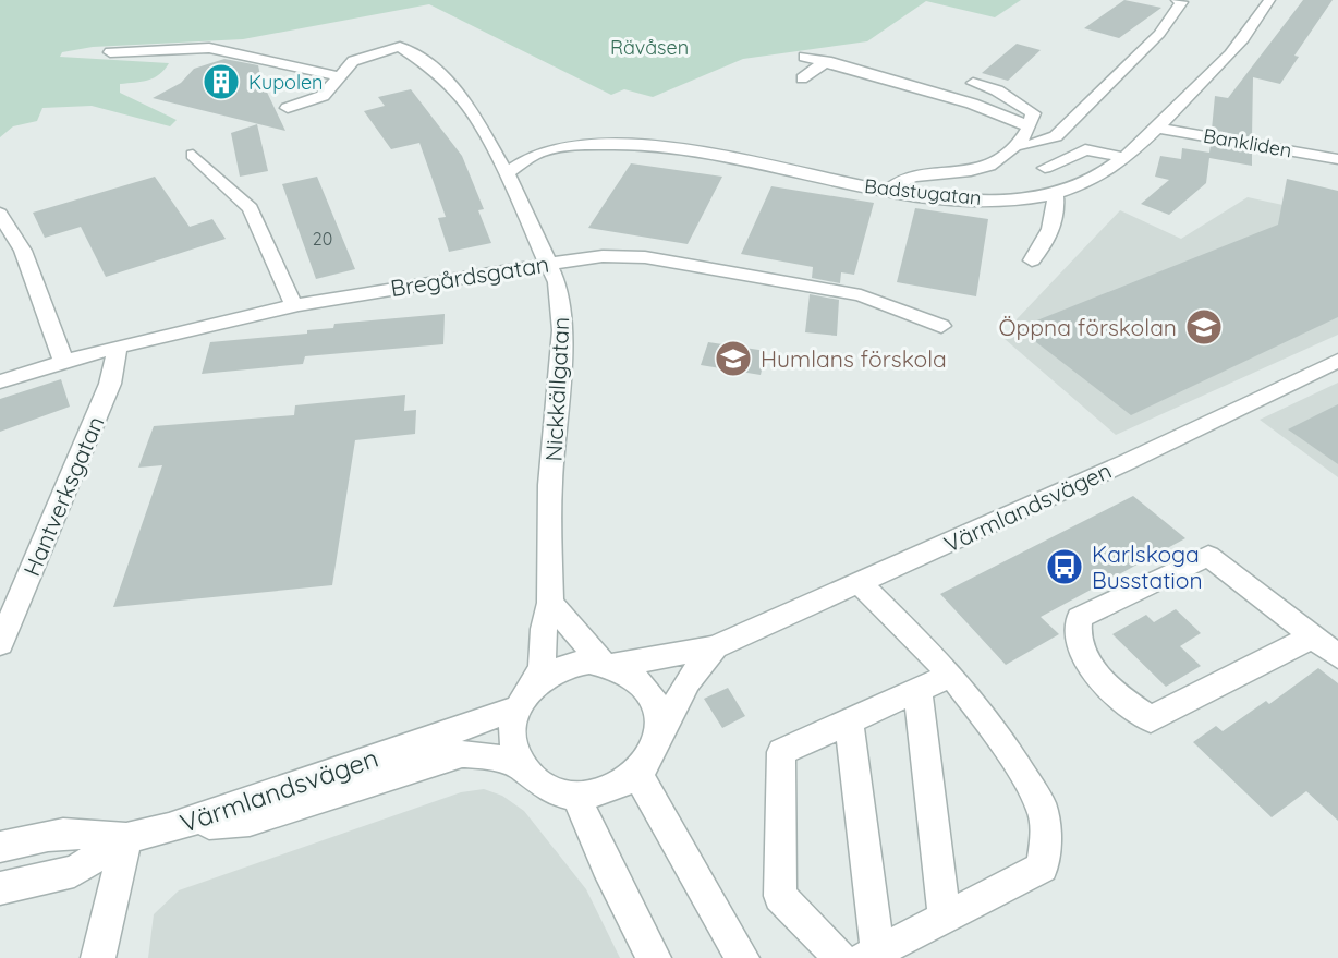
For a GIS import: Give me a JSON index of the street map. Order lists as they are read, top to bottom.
{
  "streets": {
    "street": [
      "Bankliden",
      "Badstugatan",
      "Bregårdsgatan",
      "Nickkällgatan",
      "Hantverksgatan",
      "Värmlandsvägen"
    ]
  },
  "crossings": [
    ["Bankliden", "Badstugatan"],
    ["Badstugatan", "Nickkällgatan"],
    ["Bregårdsgatan", "Nickkällgatan"],
    ["Bregårdsgatan", "Hantverksgatan"],
    ["Nickkällgatan", "Värmlandsvägen"]
  ],
  "parks": ["Rävåsen"],
  "places": {
    "building": ["Kupolen"],
    "school or university": ["Öppna förskolan", "Humlans förskola"],
    "bus stop": ["Karlskoga Busstation"]
  },
  "house_numbers": ["20"]
}
